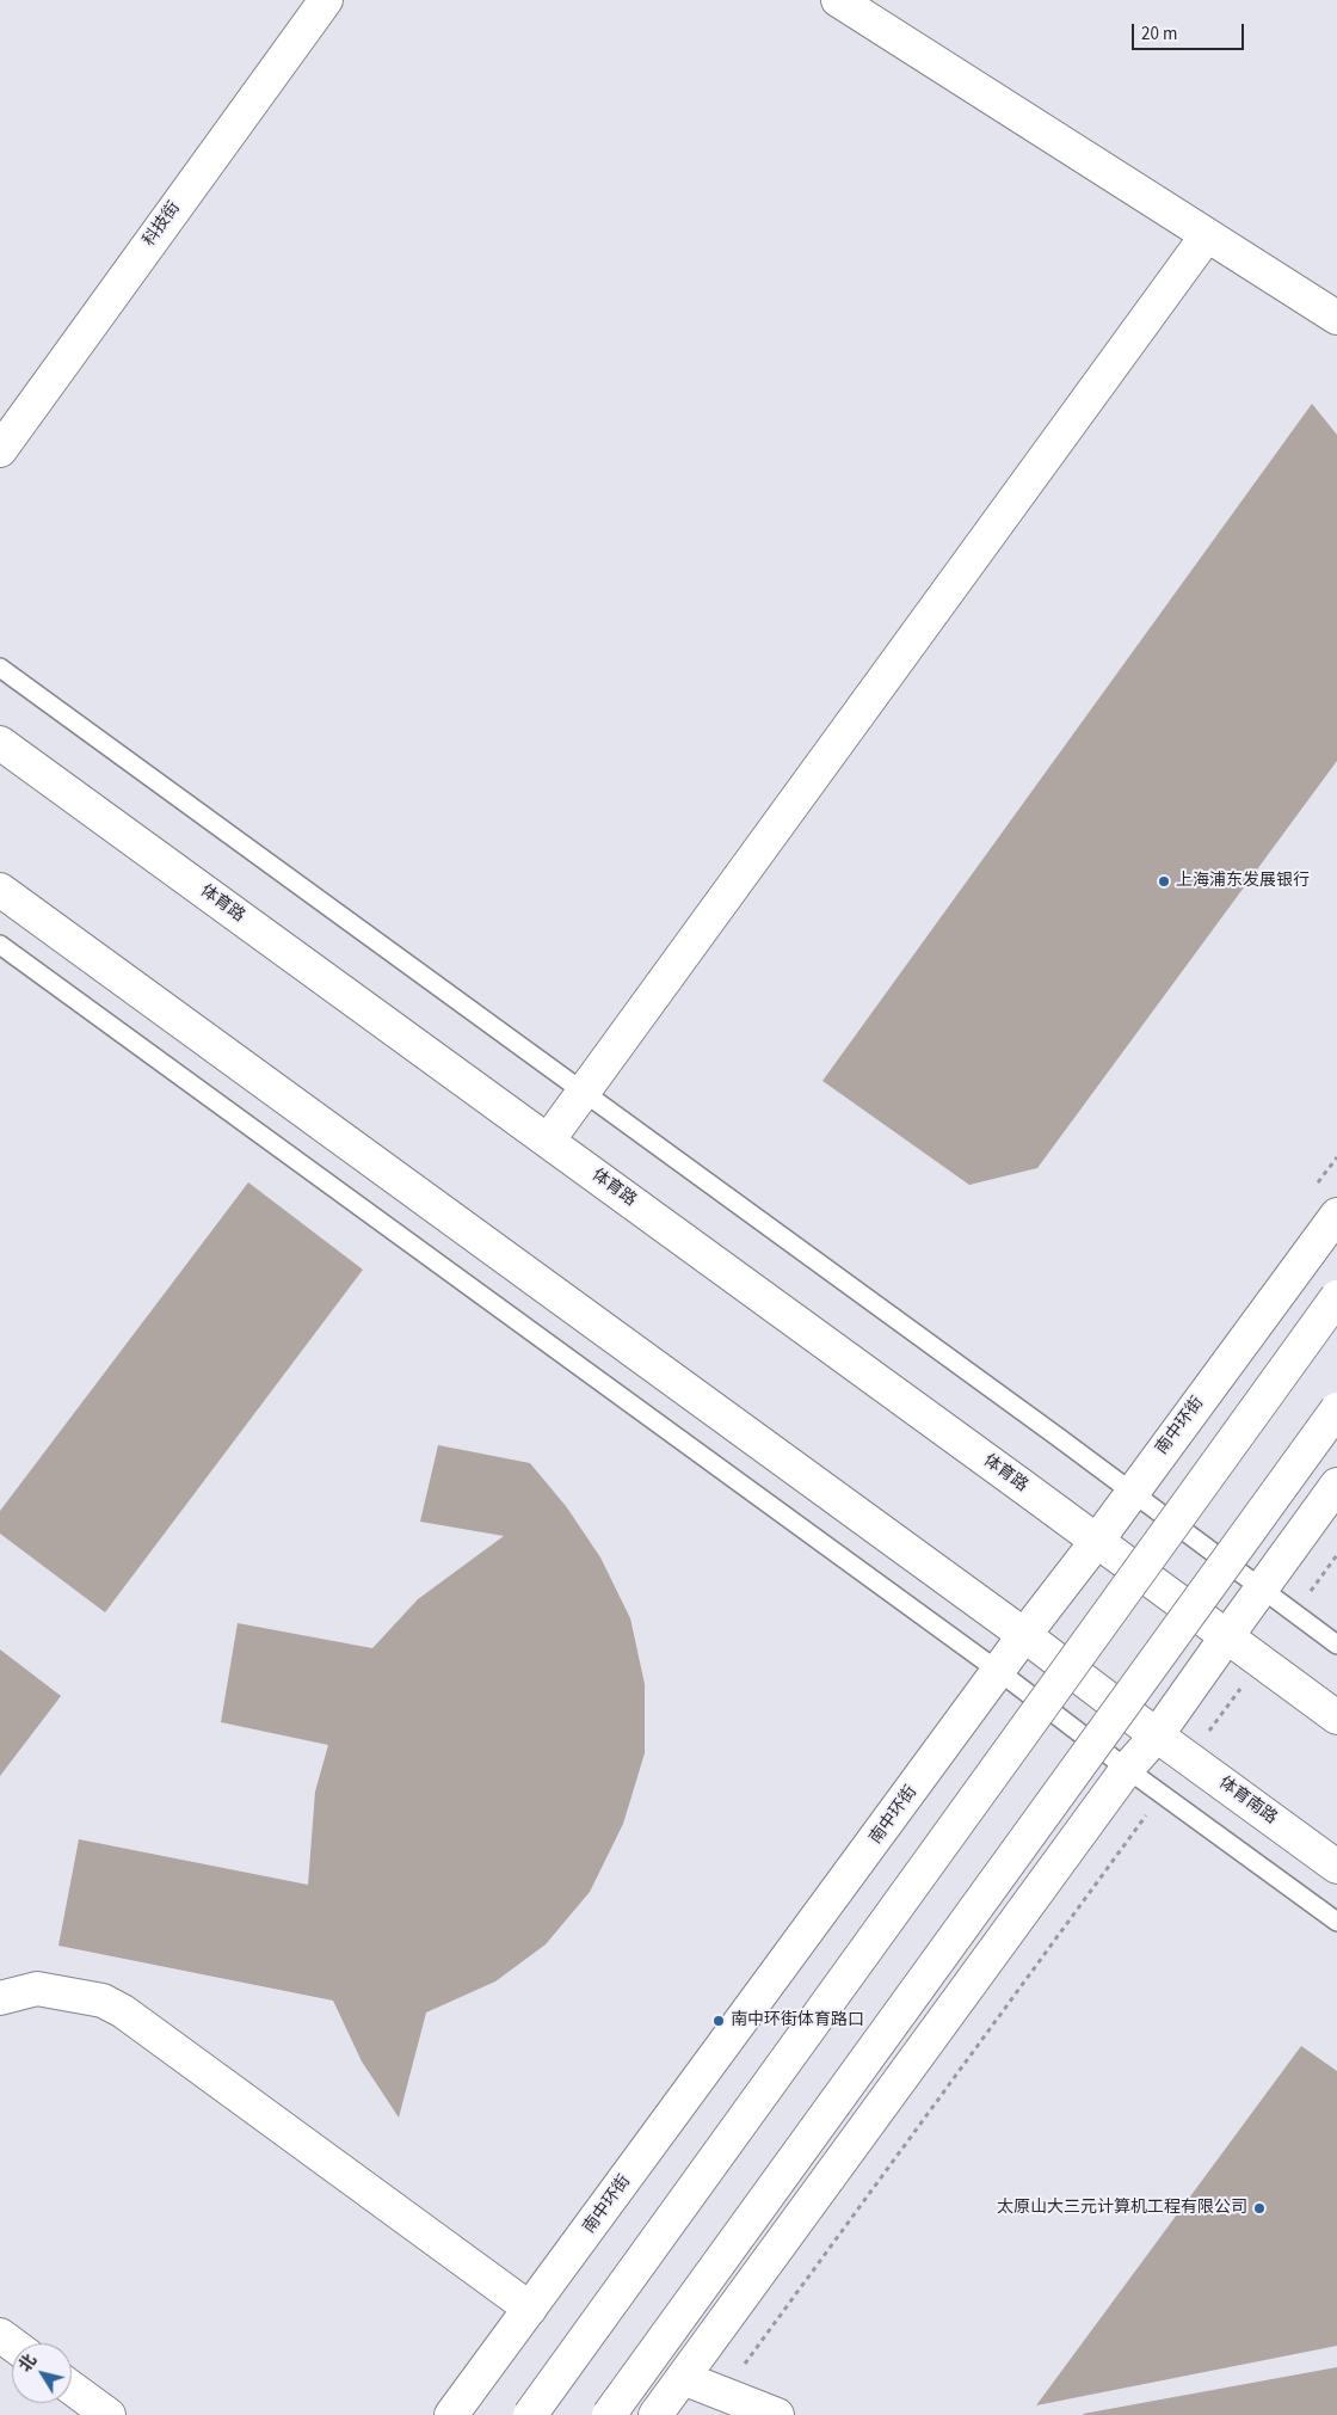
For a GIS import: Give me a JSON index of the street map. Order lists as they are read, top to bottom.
{
  "streets": {
    "main road": [
      "科技街",
      "体育路",
      "南中环街",
      "体育南路"
    ]
  },
  "crossings": [
    ["体育路", "南中环街"]
  ],
  "places": ["上海浦东发展银行", "南中环街体育路口", "太原山大三元计算机工程有限公司"],
  "scale_bar": "20 m",
  "north": "top left"
}
